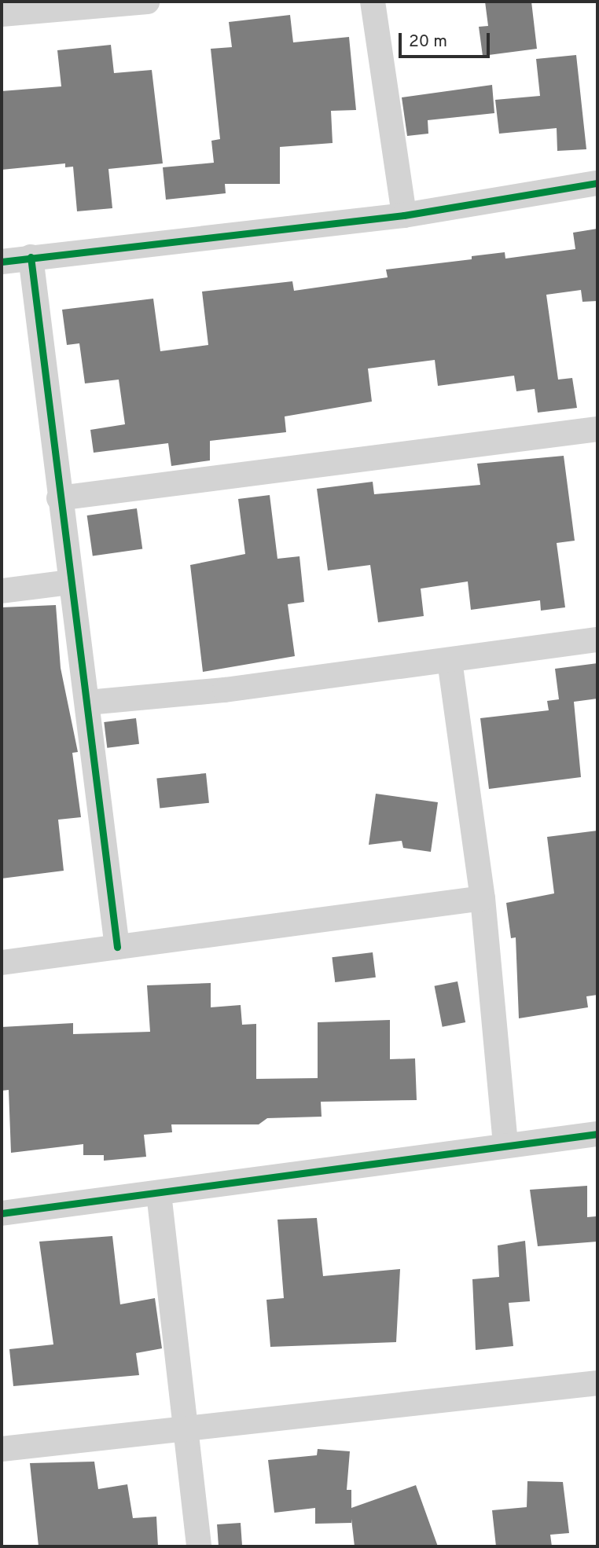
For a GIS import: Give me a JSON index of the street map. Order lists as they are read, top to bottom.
{
  "scale_bar": "20 m"
}
